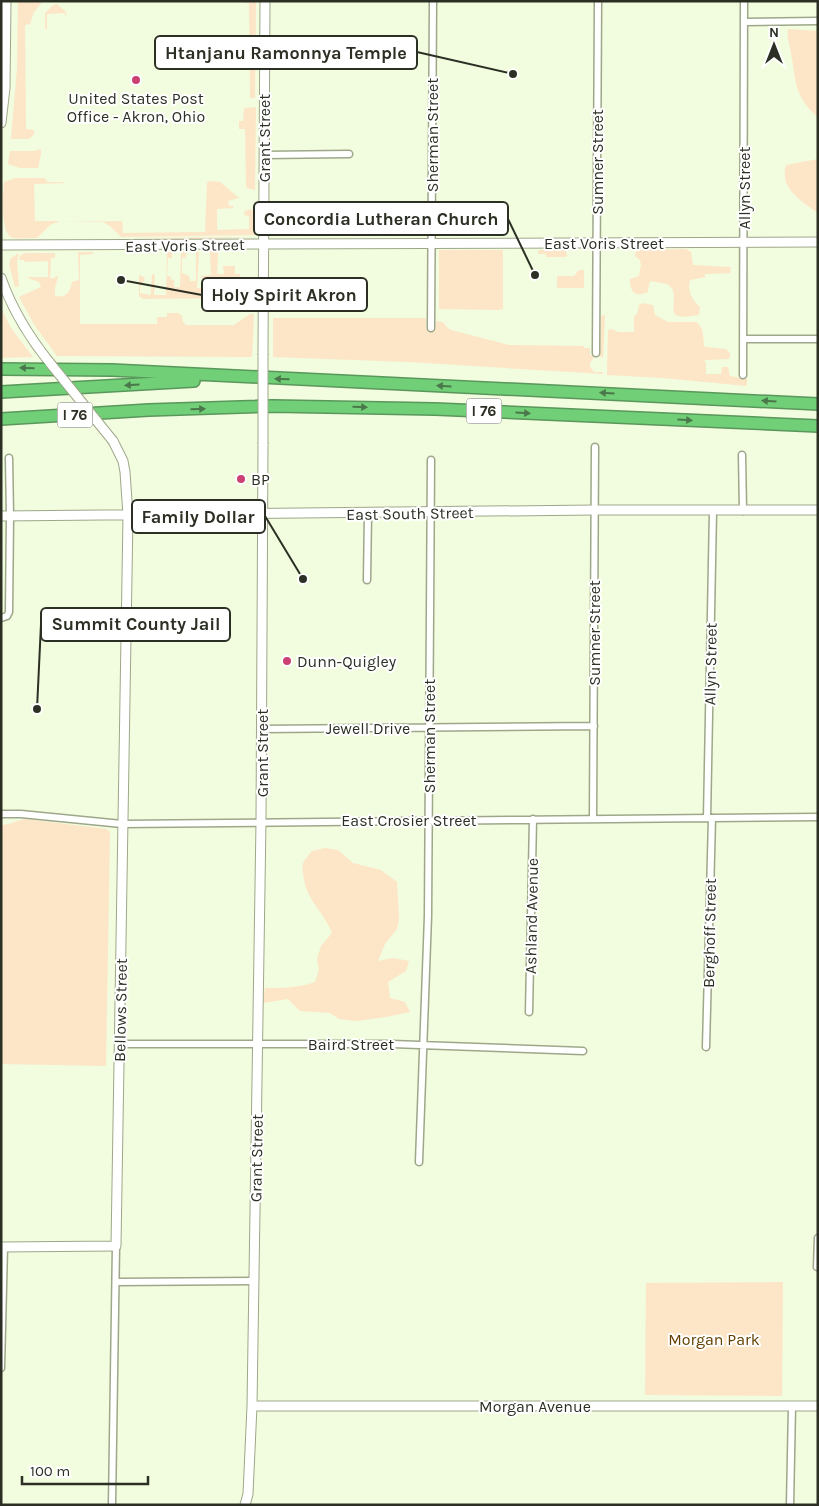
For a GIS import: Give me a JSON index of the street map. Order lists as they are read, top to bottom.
{
  "streets": {
    "highway": ["I 76"],
    "street": [
      "Sherman Street",
      "Grant Street",
      "Sumner Street",
      "Allyn Street",
      "East Voris Street",
      "East South Street",
      "Jewell Drive",
      "East Crosier Street",
      "Ashland Avenue",
      "Berghoff Street",
      "Bellows Street",
      "Baird Street",
      "Morgan Avenue"
    ]
  },
  "crossings": [
    ["Sherman Street", "East Voris Street"],
    ["Sherman Street", "East South Street"],
    ["Sherman Street", "Jewell Drive"],
    ["Sherman Street", "East Crosier Street"],
    ["Sherman Street", "Baird Street"],
    ["Grant Street", "East Voris Street"],
    ["Grant Street", "East South Street"],
    ["Grant Street", "Jewell Drive"],
    ["Grant Street", "East Crosier Street"],
    ["Grant Street", "Baird Street"],
    ["Grant Street", "Morgan Avenue"],
    ["Sumner Street", "East Voris Street"],
    ["Sumner Street", "East South Street"],
    ["Sumner Street", "Jewell Drive"],
    ["Sumner Street", "East Crosier Street"],
    ["Allyn Street", "East Voris Street"],
    ["Allyn Street", "East South Street"],
    ["Allyn Street", "East Crosier Street"],
    ["Allyn Street", "Berghoff Street"],
    ["East South Street", "Bellows Street"],
    ["East Crosier Street", "Ashland Avenue"],
    ["East Crosier Street", "Berghoff Street"],
    ["East Crosier Street", "Bellows Street"],
    ["Bellows Street", "Baird Street"]
  ],
  "parks": ["Morgan Park"],
  "places": [
    "Htanjanu Ramonnya Temple",
    "United States Post Office - Akron, Ohio",
    "Concordia Lutheran Church",
    "Holy Spirit Akron",
    "BP",
    "Family Dollar",
    "Dunn-Quigley",
    "Summit County Jail"
  ],
  "scale_bar": "100 m",
  "north": "top"
}
